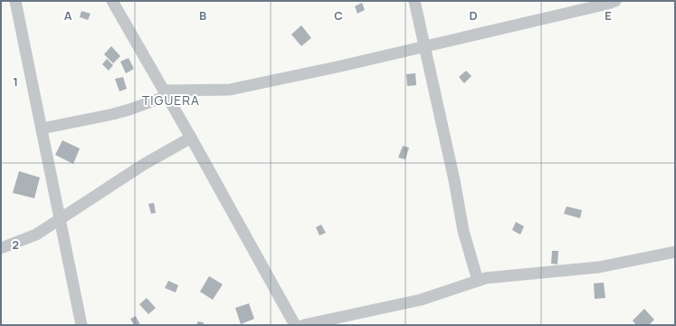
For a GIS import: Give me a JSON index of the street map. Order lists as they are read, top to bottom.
{
  "districts": ["TIGUERA"],
  "grid": {
    "columns": [
      "A",
      "B",
      "C",
      "D",
      "E"
    ],
    "rows": ["1", "2"]
  }
}
